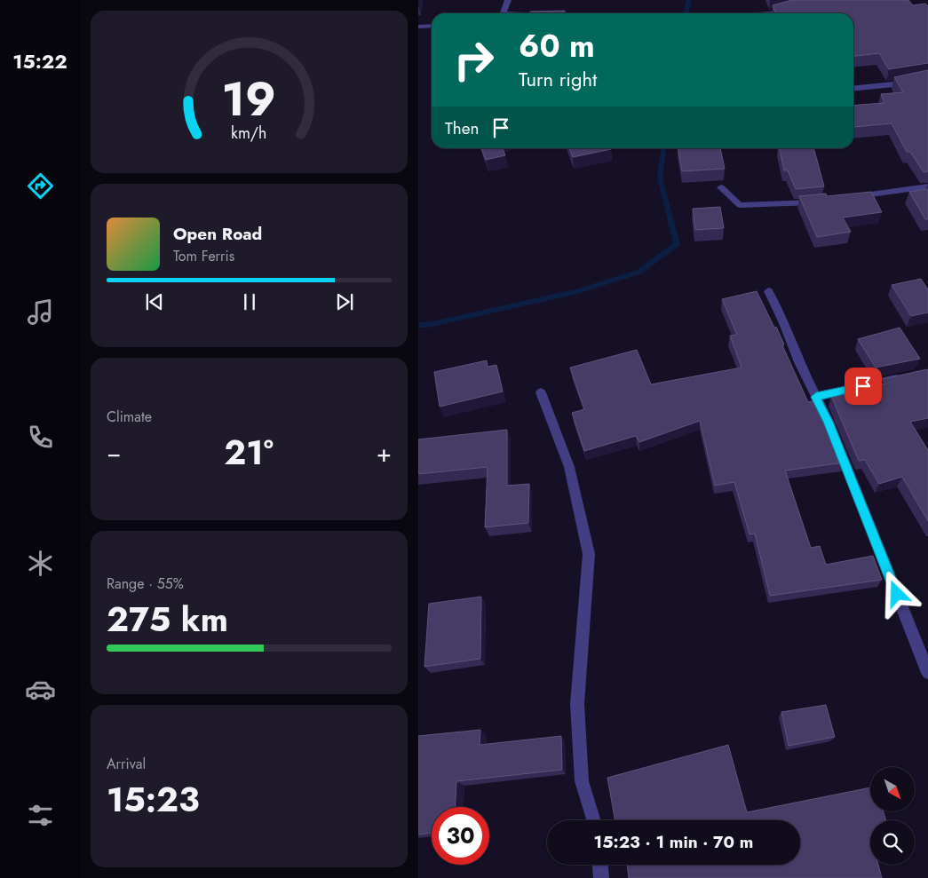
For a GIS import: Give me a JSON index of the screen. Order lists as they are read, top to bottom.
{
  "north": "bottom right",
  "page": {
    "tabs": "15:22",
    "turn": ["60 m", "Turn right"],
    "then": "Then",
    "song": ["Open Road", "Tom Ferris"],
    "tile": [
      "Climate",
      ["Range · 55%", "275 km"],
      ["Arrival", "15:23"]
    ],
    "heat": ["−", "21°", "+"],
    "limit": "30",
    "trip": "15:23 · 1 min · 70 m",
    "gauge": ["19", "km/h"]
  }
}
